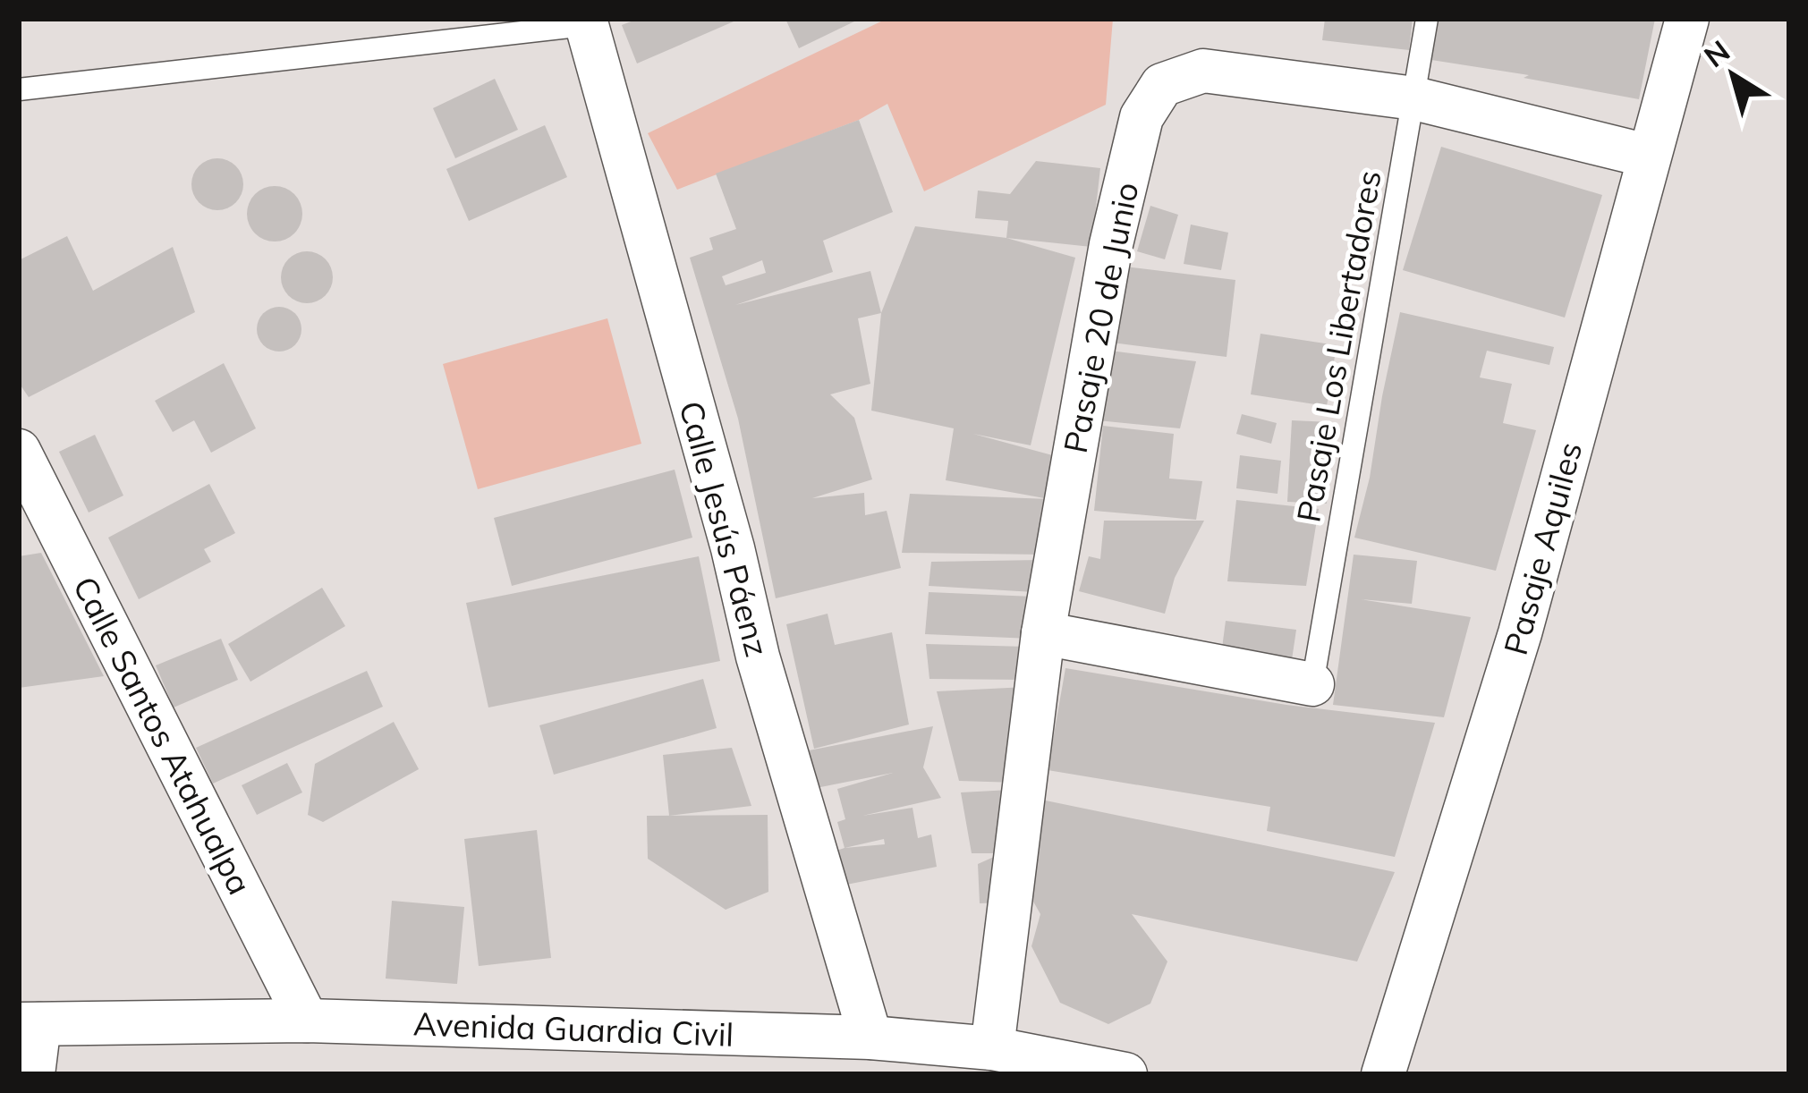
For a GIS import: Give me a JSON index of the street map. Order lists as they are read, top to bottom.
{
  "streets": {
    "street": [
      "Pasaje 20 de Junio",
      "Calle Jesús Páenz",
      "Pasaje Aquiles",
      "Calle Santos Atahualpa",
      "Avenida Guardia Civil"
    ],
    "lane": ["Pasaje Los Libertadores"]
  },
  "crossings": [
    ["Pasaje 20 de Junio", "Pasaje Los Libertadores"],
    ["Pasaje 20 de Junio", "Pasaje Aquiles"],
    ["Pasaje 20 de Junio", "Avenida Guardia Civil"],
    ["Calle Jesús Páenz", "Avenida Guardia Civil"],
    ["Calle Santos Atahualpa", "Avenida Guardia Civil"]
  ],
  "north": "top left"
}
